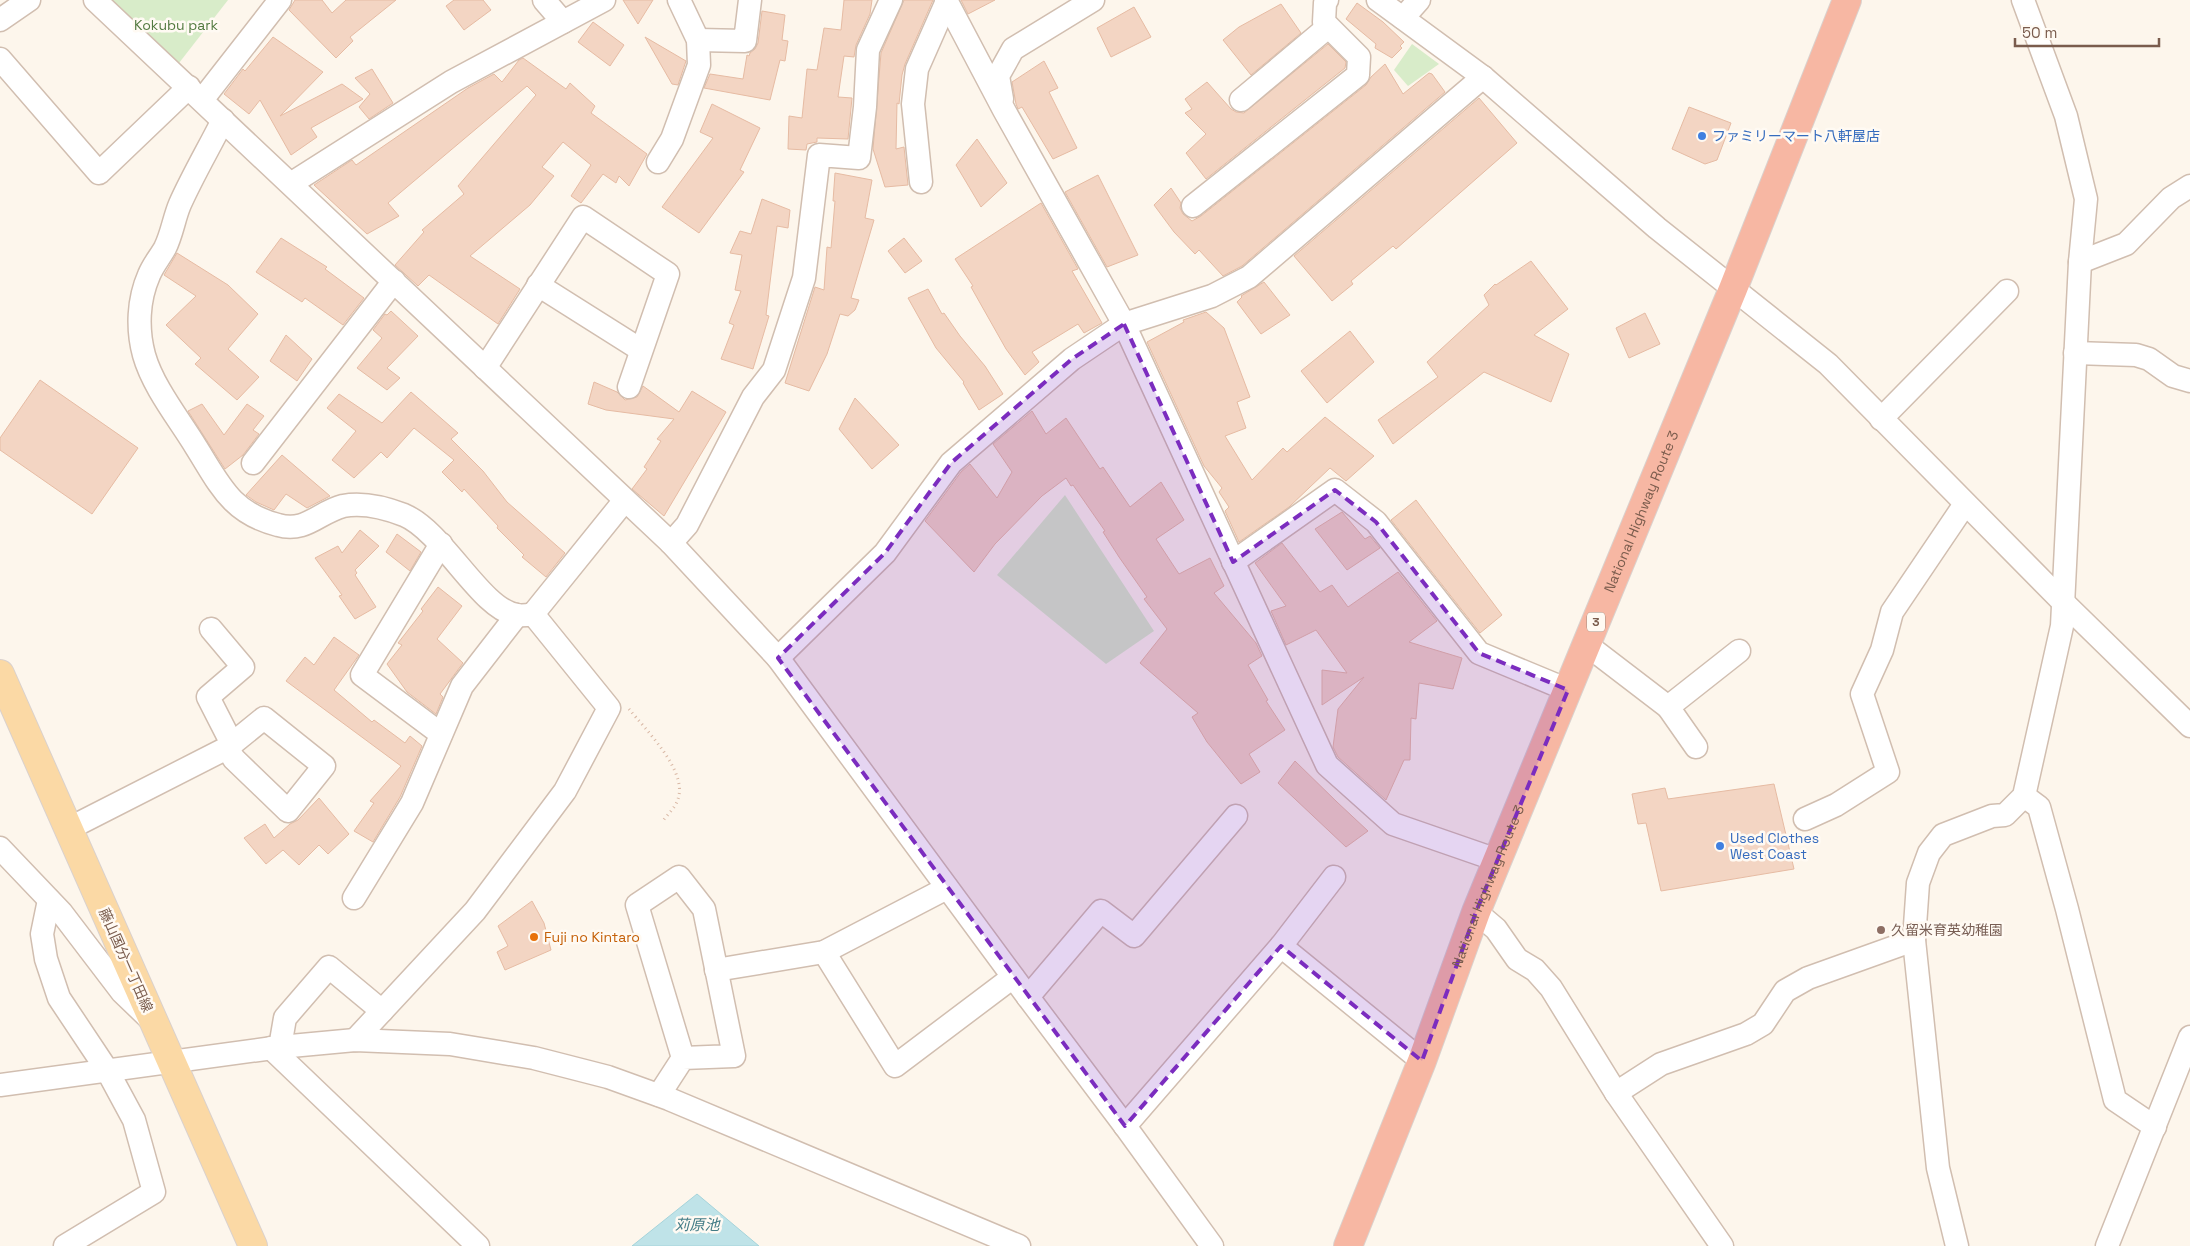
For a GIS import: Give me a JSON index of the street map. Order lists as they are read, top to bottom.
{
  "streets": {
    "highway": ["National Highway Route 3", "3"],
    "main road": ["藤山国分一丁田線"]
  },
  "water": ["苅原池"],
  "parks": ["Kokubu park"],
  "places": [
    "ファミリーマート八軒屋店",
    "Used Clothes West Coast",
    "久留米育英幼稚園",
    "Fuji no Kintaro"
  ],
  "scale_bar": "50 m"
}
